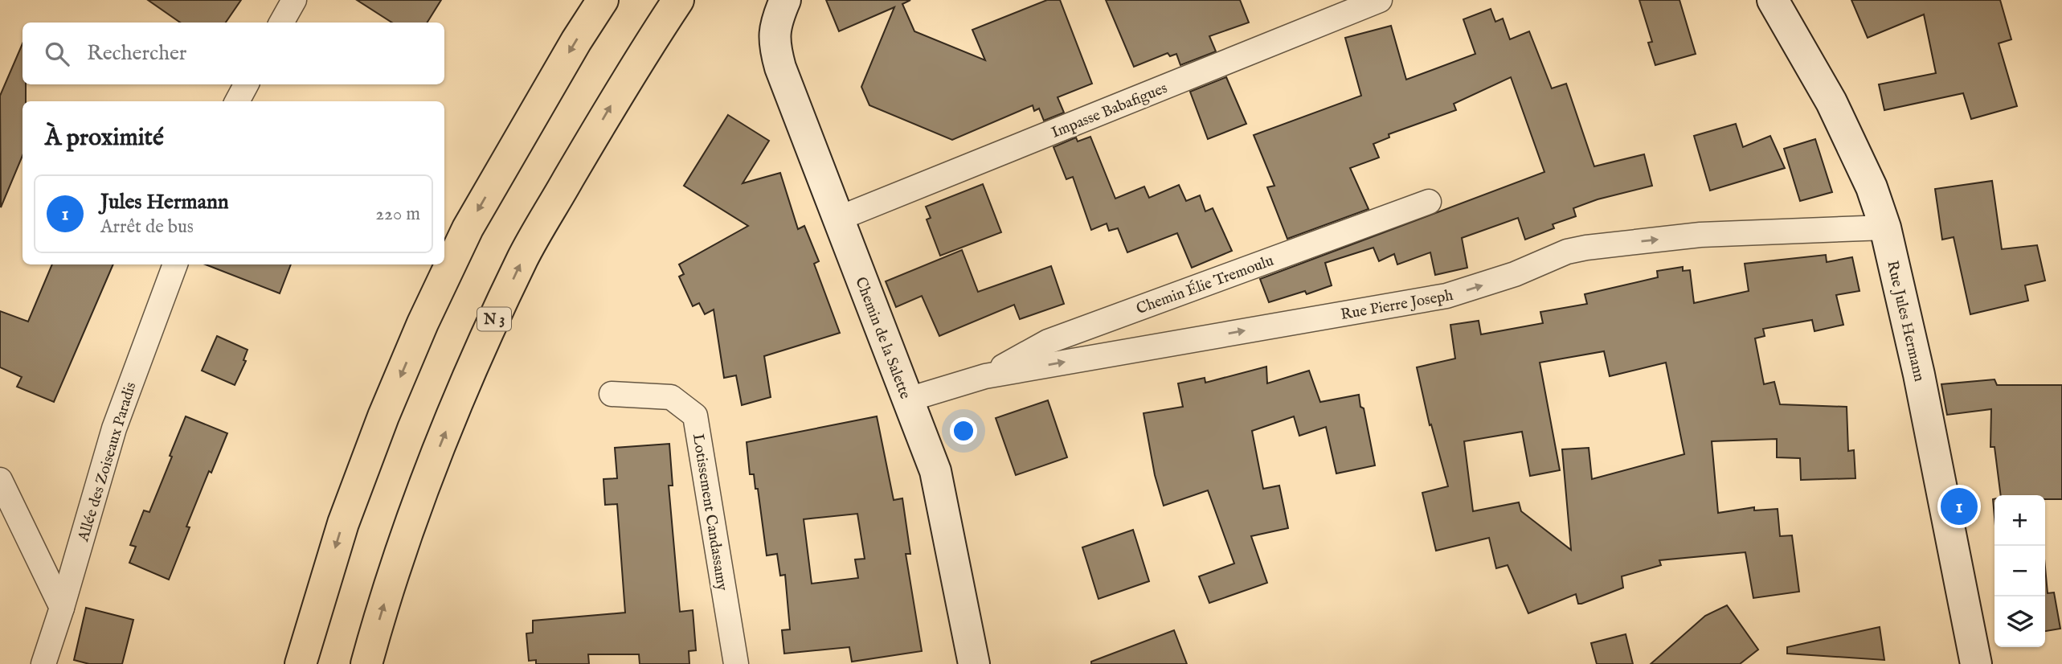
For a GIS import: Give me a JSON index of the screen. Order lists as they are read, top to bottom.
{
  "streets": {
    "highway": ["N 3"],
    "street": [
      "Impasse Babafigues",
      "Chemin Élie Tremoulu",
      "Rue Pierre Joseph",
      "Rue Jules Hermann",
      "Chemin de la Salette",
      "Allée des Zoiseaux Paradis",
      "Lotissement Candassamy"
    ]
  },
  "crossings": [
    ["Impasse Babafigues", "Chemin de la Salette"],
    ["Chemin Élie Tremoulu", "Rue Pierre Joseph"],
    ["Rue Pierre Joseph", "Rue Jules Hermann"],
    ["Rue Pierre Joseph", "Chemin de la Salette"]
  ],
  "one_way": ["Rue Pierre Joseph"],
  "page": {
    "search": "Rechercher",
    "heading": "À proximité",
    "list": [
      {
        "mark": "1",
        "name": "Jules Hermann",
        "note": "Arrêt de bus",
        "value": "220 m"
      }
    ],
    "pins": "1",
    "map_buttons": ["+", "−"]
  }
}
